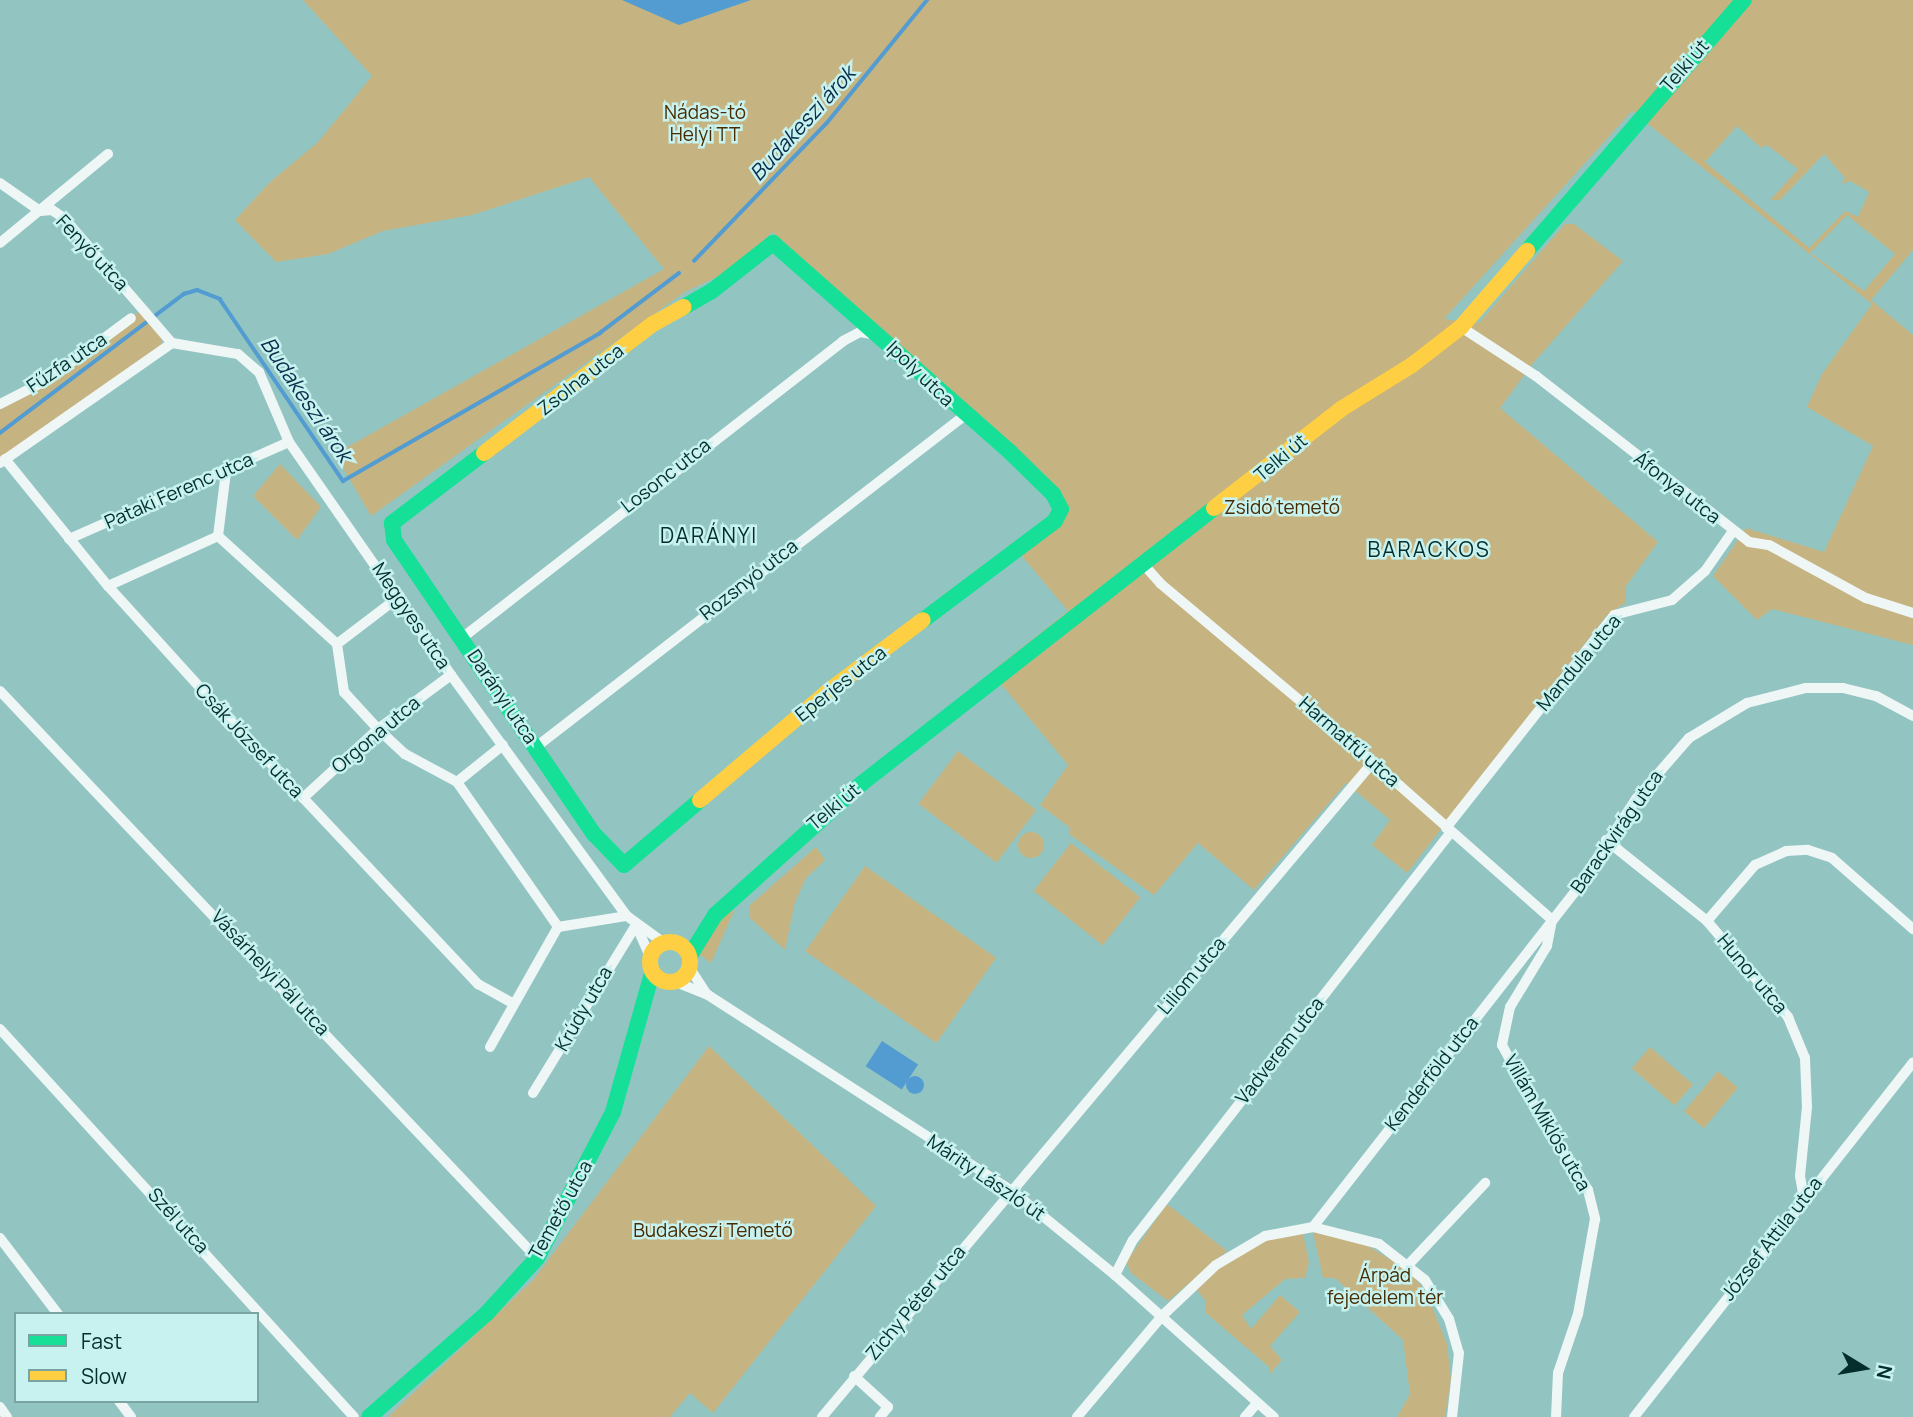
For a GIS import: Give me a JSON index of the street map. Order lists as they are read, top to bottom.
{
  "streets": {
    "main road": [
      "Telki út",
      "Ipoly utca",
      "Zsolna utca",
      "Eperjes utca",
      "Darányi utca",
      "Temető utca"
    ],
    "street": [
      "Fenyő utca",
      "Fűzfa utca",
      "Losonc utca",
      "Áfonya utca",
      "Pataki Ferenc utca",
      "Rozsnyó utca",
      "Meggyes utca",
      "Mandula utca",
      "Orgona utca",
      "Csák József utca",
      "Harmatfű utca",
      "Barackvirág utca",
      "Vásárhelyi Pál utca",
      "Hunor utca",
      "Liliom utca",
      "Krúdy utca",
      "Vadverem utca",
      "Kenderföld utca",
      "Villám Miklós utca",
      "Márity László út",
      "Szél utca",
      "József Attila utca",
      "Zichy Péter utca"
    ]
  },
  "crossings": [
    ["Telki út", "Áfonya utca"],
    ["Telki út", "Harmatfű utca"],
    ["Fenyő utca", "Meggyes utca"],
    ["Ipoly utca", "Zsolna utca"],
    ["Ipoly utca", "Losonc utca"],
    ["Ipoly utca", "Rozsnyó utca"],
    ["Ipoly utca", "Eperjes utca"],
    ["Zsolna utca", "Darányi utca"],
    ["Losonc utca", "Darányi utca"],
    ["Áfonya utca", "Mandula utca"],
    ["Pataki Ferenc utca", "Meggyes utca"],
    ["Pataki Ferenc utca", "Csák József utca"],
    ["Rozsnyó utca", "Meggyes utca"],
    ["Rozsnyó utca", "Darányi utca"],
    ["Meggyes utca", "Orgona utca"],
    ["Meggyes utca", "Krúdy utca"],
    ["Meggyes utca", "Temető utca"],
    ["Mandula utca", "Harmatfű utca"],
    ["Mandula utca", "Vadverem utca"],
    ["Eperjes utca", "Darányi utca"],
    ["Orgona utca", "Csák József utca"],
    ["Harmatfű utca", "Barackvirág utca"],
    ["Harmatfű utca", "Liliom utca"],
    ["Harmatfű utca", "Vadverem utca"],
    ["Harmatfű utca", "Kenderföld utca"],
    ["Harmatfű utca", "Villám Miklós utca"],
    ["Barackvirág utca", "Hunor utca"],
    ["Barackvirág utca", "Kenderföld utca"],
    ["Barackvirág utca", "Villám Miklós utca"],
    ["Vásárhelyi Pál utca", "Temető utca"],
    ["Hunor utca", "József Attila utca"],
    ["Liliom utca", "Márity László út"],
    ["Liliom utca", "Zichy Péter utca"],
    ["Vadverem utca", "Márity László út"],
    ["Kenderföld utca", "Villám Miklós utca"],
    ["Márity László út", "Temető utca"],
    ["Márity László út", "Zichy Péter utca"]
  ],
  "districts": ["DARÁNYI", "BARACKOS"],
  "water": ["Budakeszi árok"],
  "parks": [
    "Nádas-tó Helyi TT",
    "Zsidó temető",
    "Budakeszi Temető",
    "Árpád fejedelem tér"
  ],
  "legend": ["Fast", "Slow"],
  "north": "right"
}
